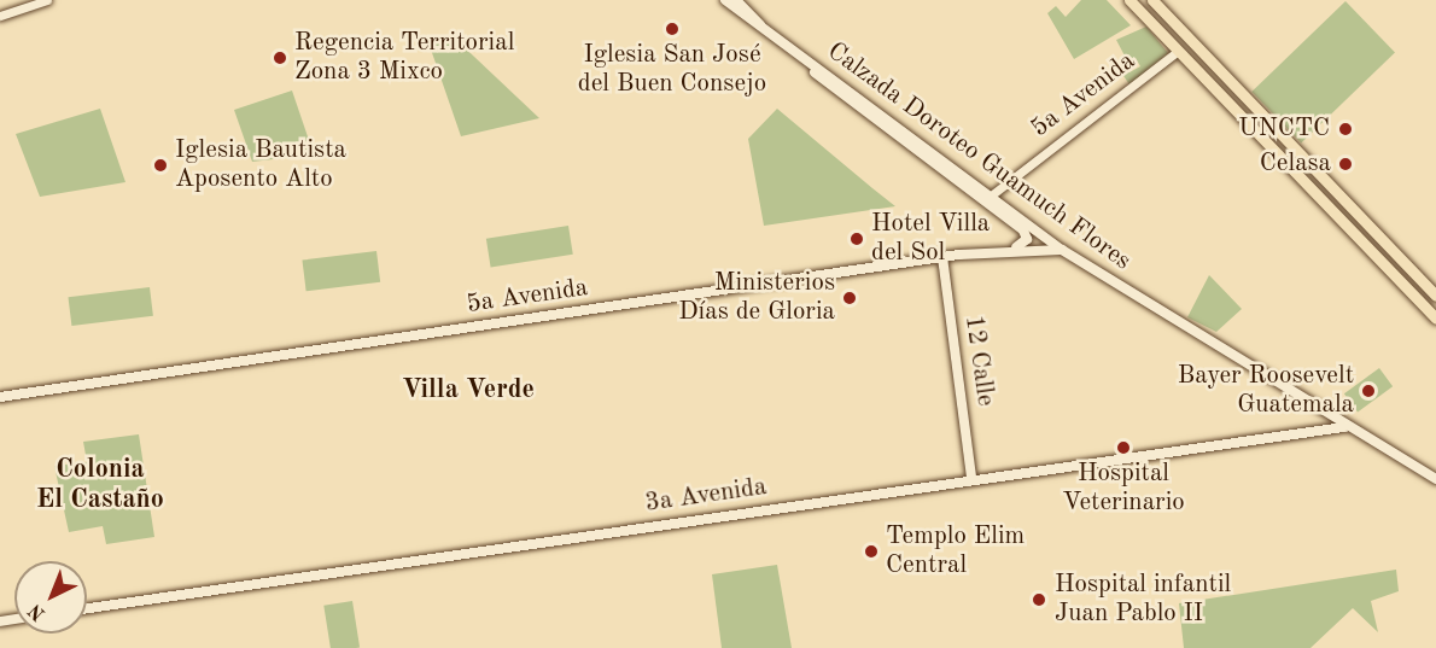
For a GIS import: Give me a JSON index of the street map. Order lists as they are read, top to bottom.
{
  "streets": {
    "main road": [
      "5a Avenida",
      "Calzada Doroteo Guamuch Flores",
      "12 Calle",
      "3a Avenida"
    ]
  },
  "crossings": [
    ["5a Avenida", "Calzada Doroteo Guamuch Flores"],
    ["5a Avenida", "12 Calle"],
    ["Calzada Doroteo Guamuch Flores", "3a Avenida"],
    ["12 Calle", "3a Avenida"]
  ],
  "districts": ["Villa Verde", "Colonia El Castaño"],
  "places": [
    "Iglesia San José del Buen Consejo",
    "Regencia Territorial Zona 3 Mixco",
    "UNCTC",
    "Celasa",
    "Iglesia Bautista Aposento Alto",
    "Hotel Villa del Sol",
    "Ministerios Días de Gloria",
    "Bayer Roosevelt Guatemala",
    "Hospital Veterinario",
    "Templo Elim Central",
    "Hospital infantil Juan Pablo II"
  ],
  "north": "bottom left"
}
